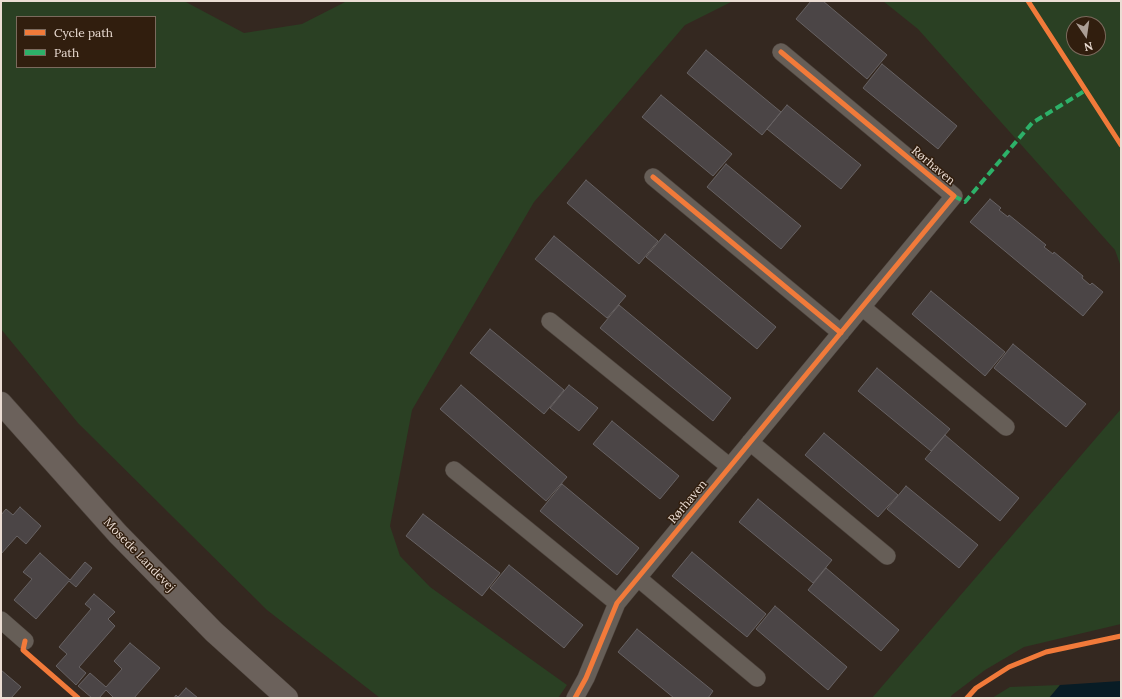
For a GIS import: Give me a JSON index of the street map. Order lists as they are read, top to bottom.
{
  "streets": {
    "main road": ["Mosede Landevej"],
    "street": ["Rørhaven"]
  },
  "legend": ["Cycle path", "Path"],
  "north": "bottom"
}
